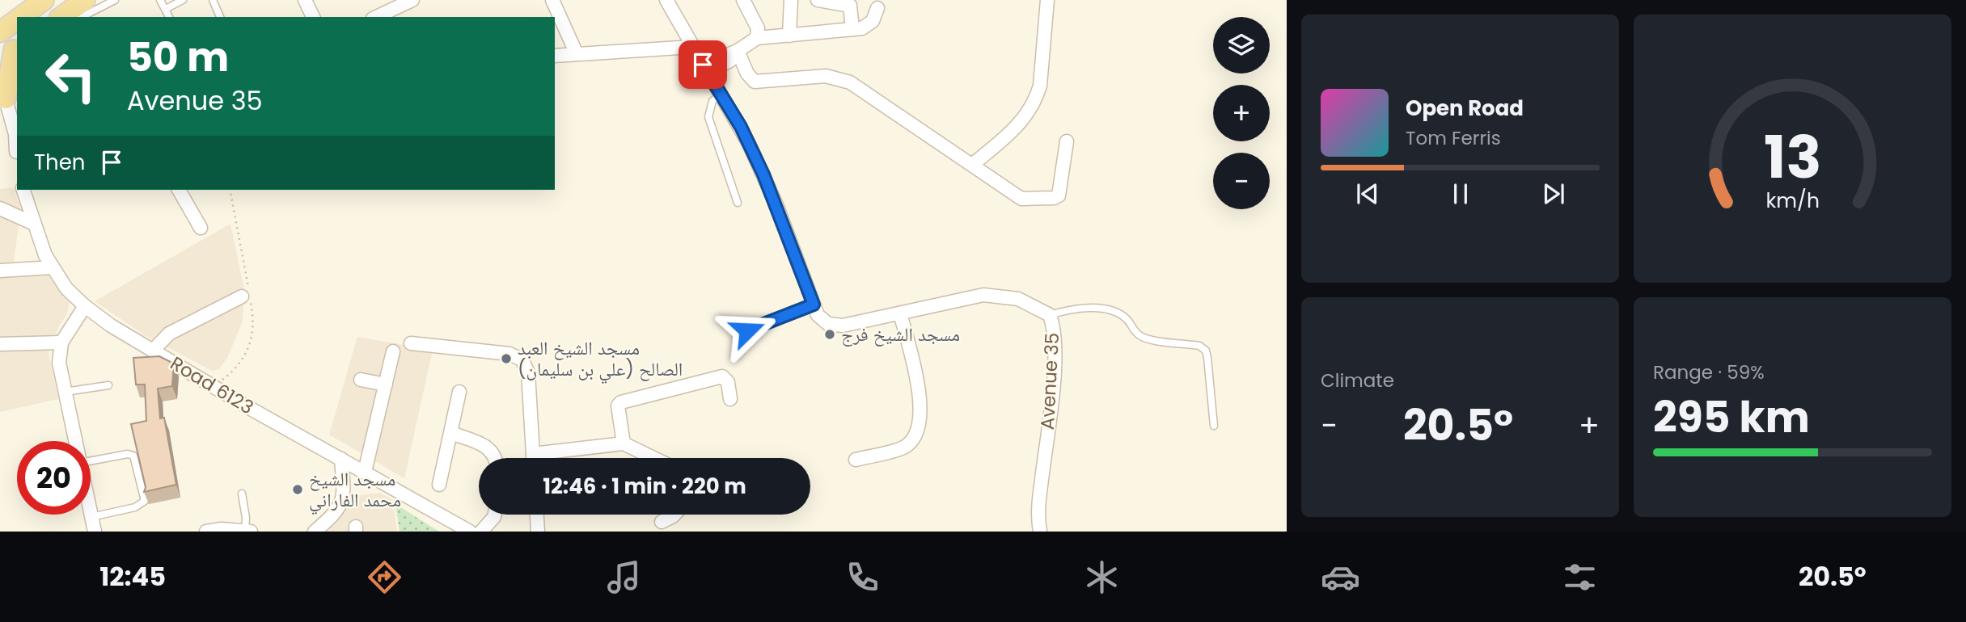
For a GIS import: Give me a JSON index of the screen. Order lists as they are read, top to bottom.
{
  "streets": {
    "street": ["Avenue 35", "Road 6123"]
  },
  "places": ["مسجد الشيخ فرج", "مسجد الشيخ العبد الصالح (علي بن سليمان)", "مسجد الشيخ محمد الفاراني"],
  "page": {
    "map_buttons": ["+", "−"],
    "turn": ["50 m", "Avenue 35"],
    "song": ["Open Road", "Tom Ferris"],
    "then": "Then",
    "tile": [
      "Climate",
      ["Range · 59%", "295 km"]
    ],
    "heat": ["−", "20.5°", "+"],
    "limit": "20",
    "trip": "12:46 · 1 min · 220 m",
    "tabs": ["12:45", "20.5°"],
    "gauge": ["13", "km/h"]
  }
}
